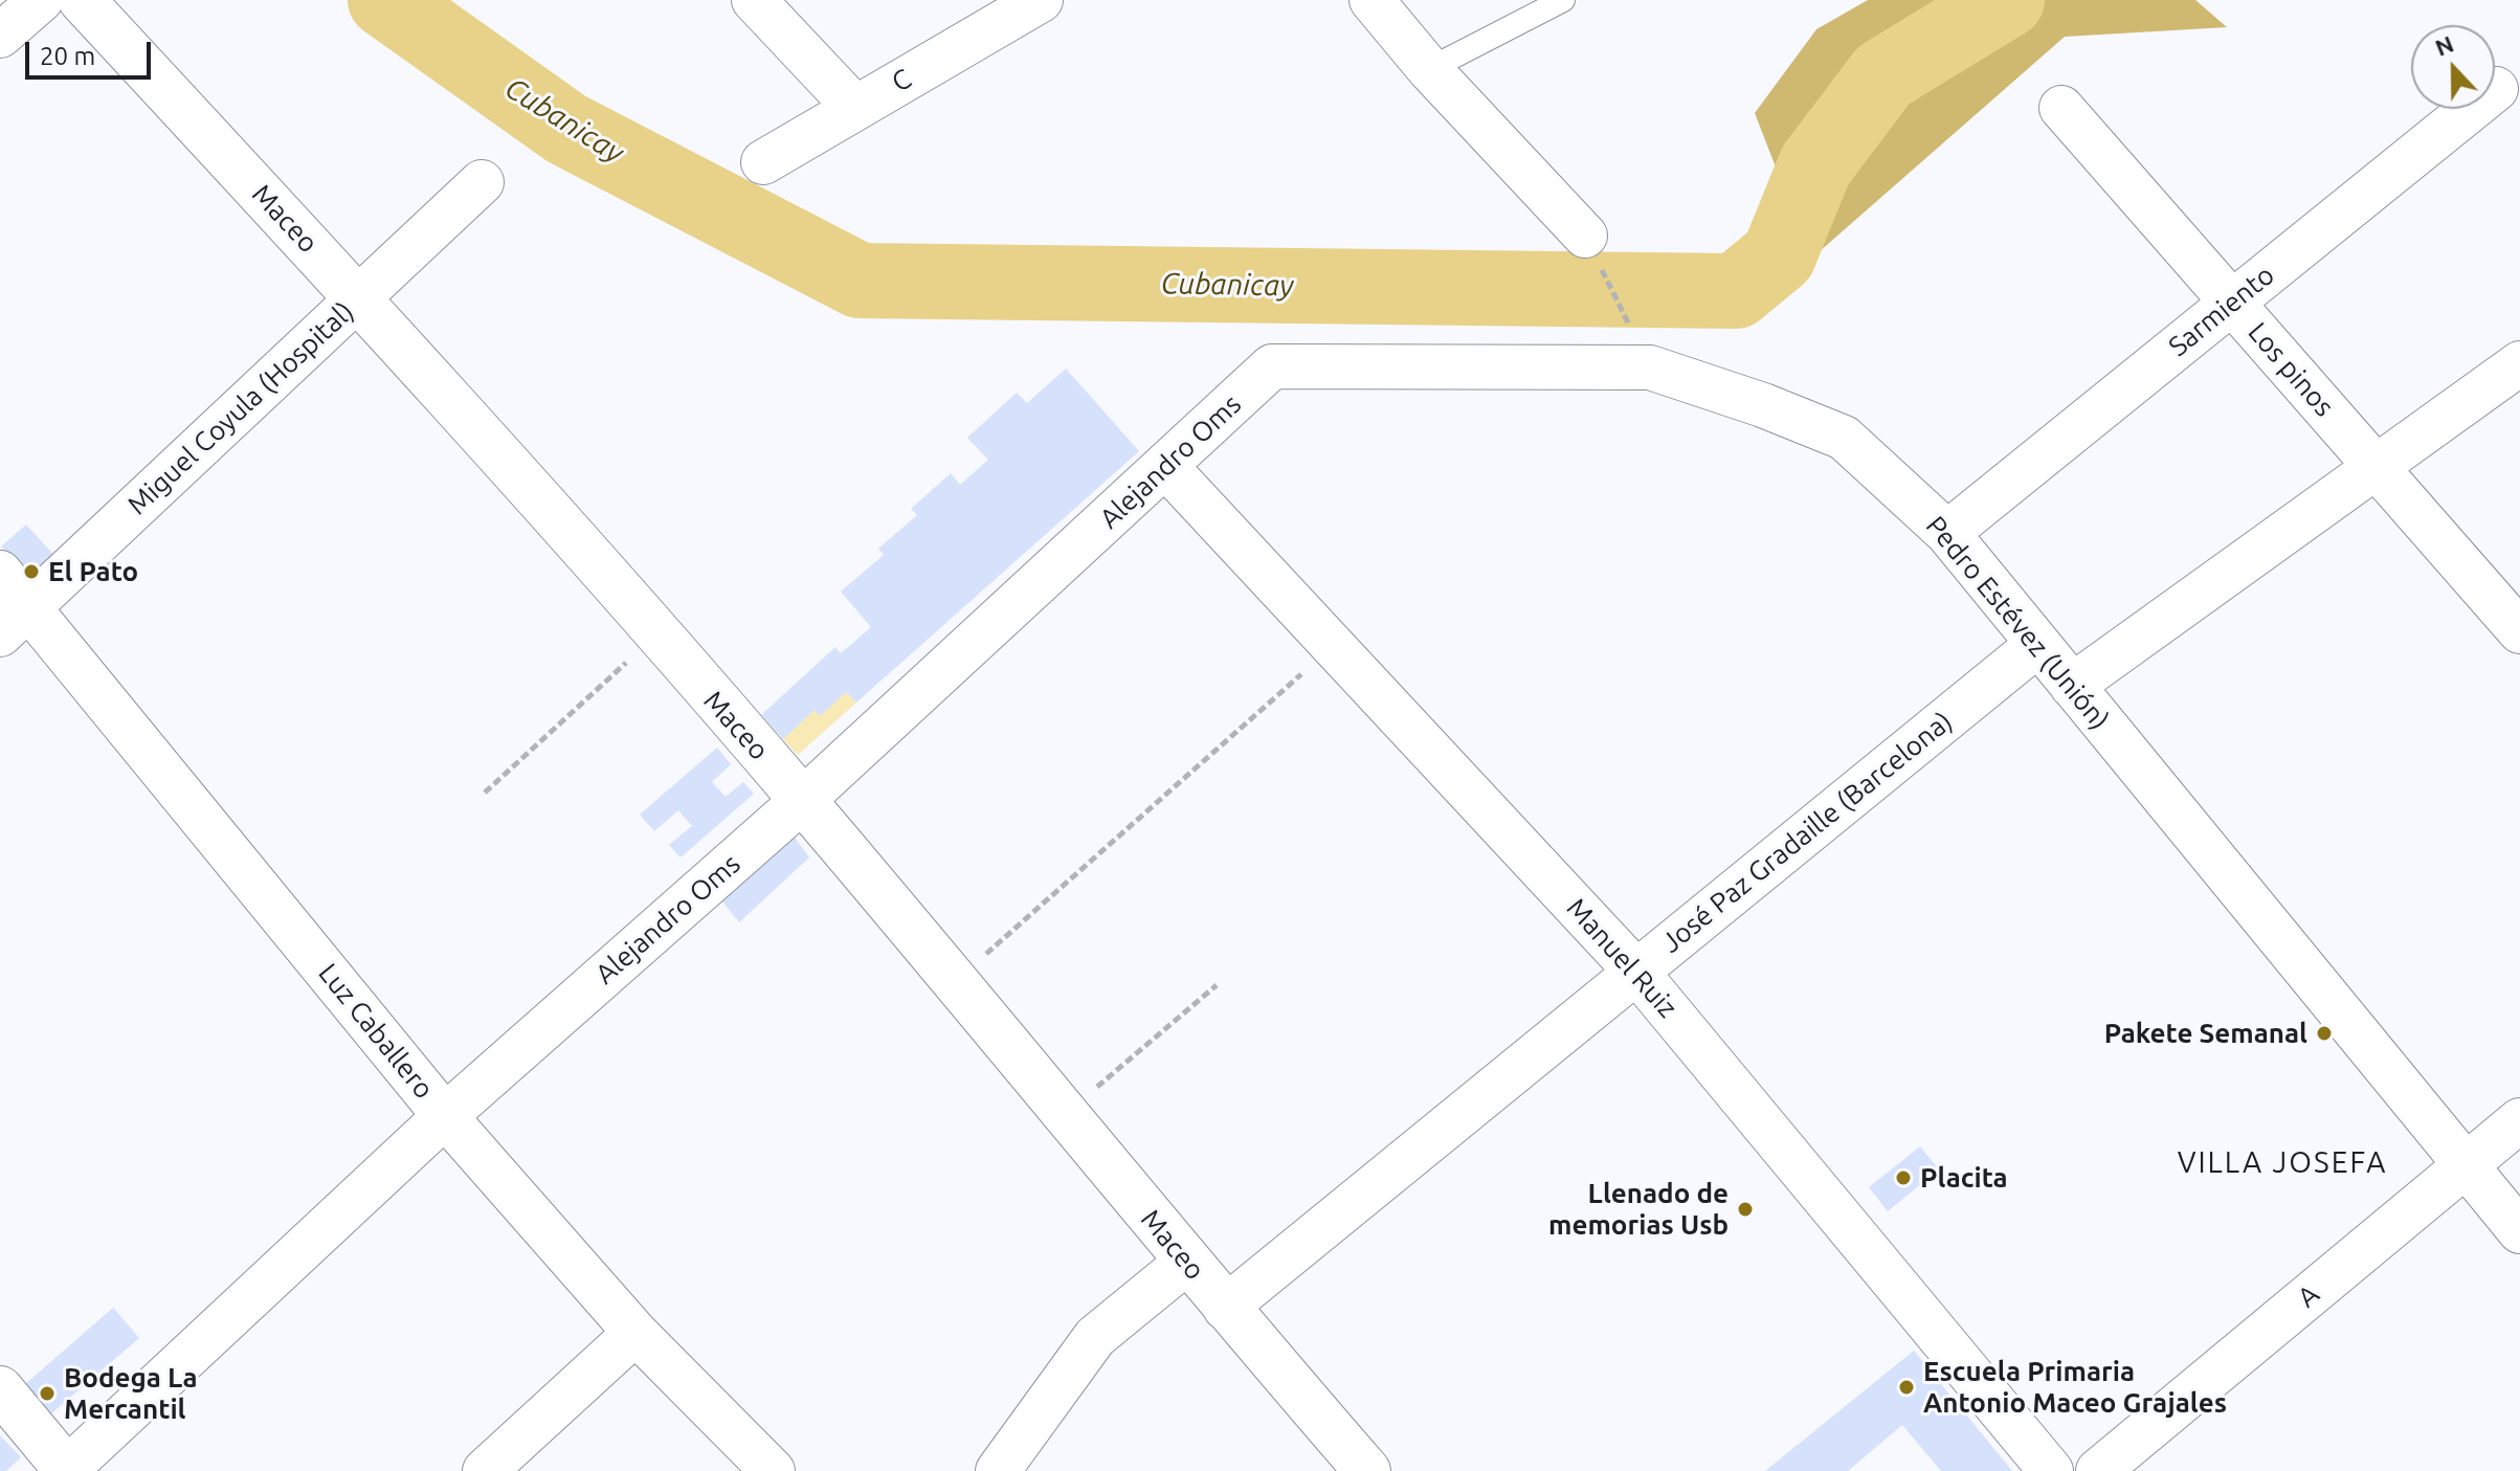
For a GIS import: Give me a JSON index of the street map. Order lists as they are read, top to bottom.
{
  "streets": {
    "main road": ["Maceo"],
    "street": [
      "C",
      "Sarmiento",
      "Los pinos",
      "Miguel Coyula (Hospital)",
      "Alejandro Oms",
      "Pedro Estévez (Unión)",
      "José Paz Gradaille (Barcelona)",
      "Manuel Ruiz",
      "Luz Caballero",
      "A"
    ]
  },
  "crossings": [
    ["Maceo", "Miguel Coyula (Hospital)"],
    ["Maceo", "Alejandro Oms"],
    ["Maceo", "José Paz Gradaille (Barcelona)"],
    ["Sarmiento", "Los pinos"],
    ["Sarmiento", "Pedro Estévez (Unión)"],
    ["Miguel Coyula (Hospital)", "Luz Caballero"],
    ["Alejandro Oms", "Pedro Estévez (Unión)"],
    ["Alejandro Oms", "Manuel Ruiz"],
    ["Alejandro Oms", "Luz Caballero"],
    ["Pedro Estévez (Unión)", "José Paz Gradaille (Barcelona)"],
    ["Pedro Estévez (Unión)", "A"],
    ["José Paz Gradaille (Barcelona)", "Manuel Ruiz"]
  ],
  "districts": ["VILLA JOSEFA"],
  "water": ["Cubanicay"],
  "places": [
    "El Pato",
    "Pakete Semanal",
    "Placita",
    "Llenado de memorias Usb",
    "Escuela Primaria Antonio Maceo Grajales",
    "Bodega La Mercantil"
  ],
  "scale_bar": "20 m",
  "north": "top"
}
